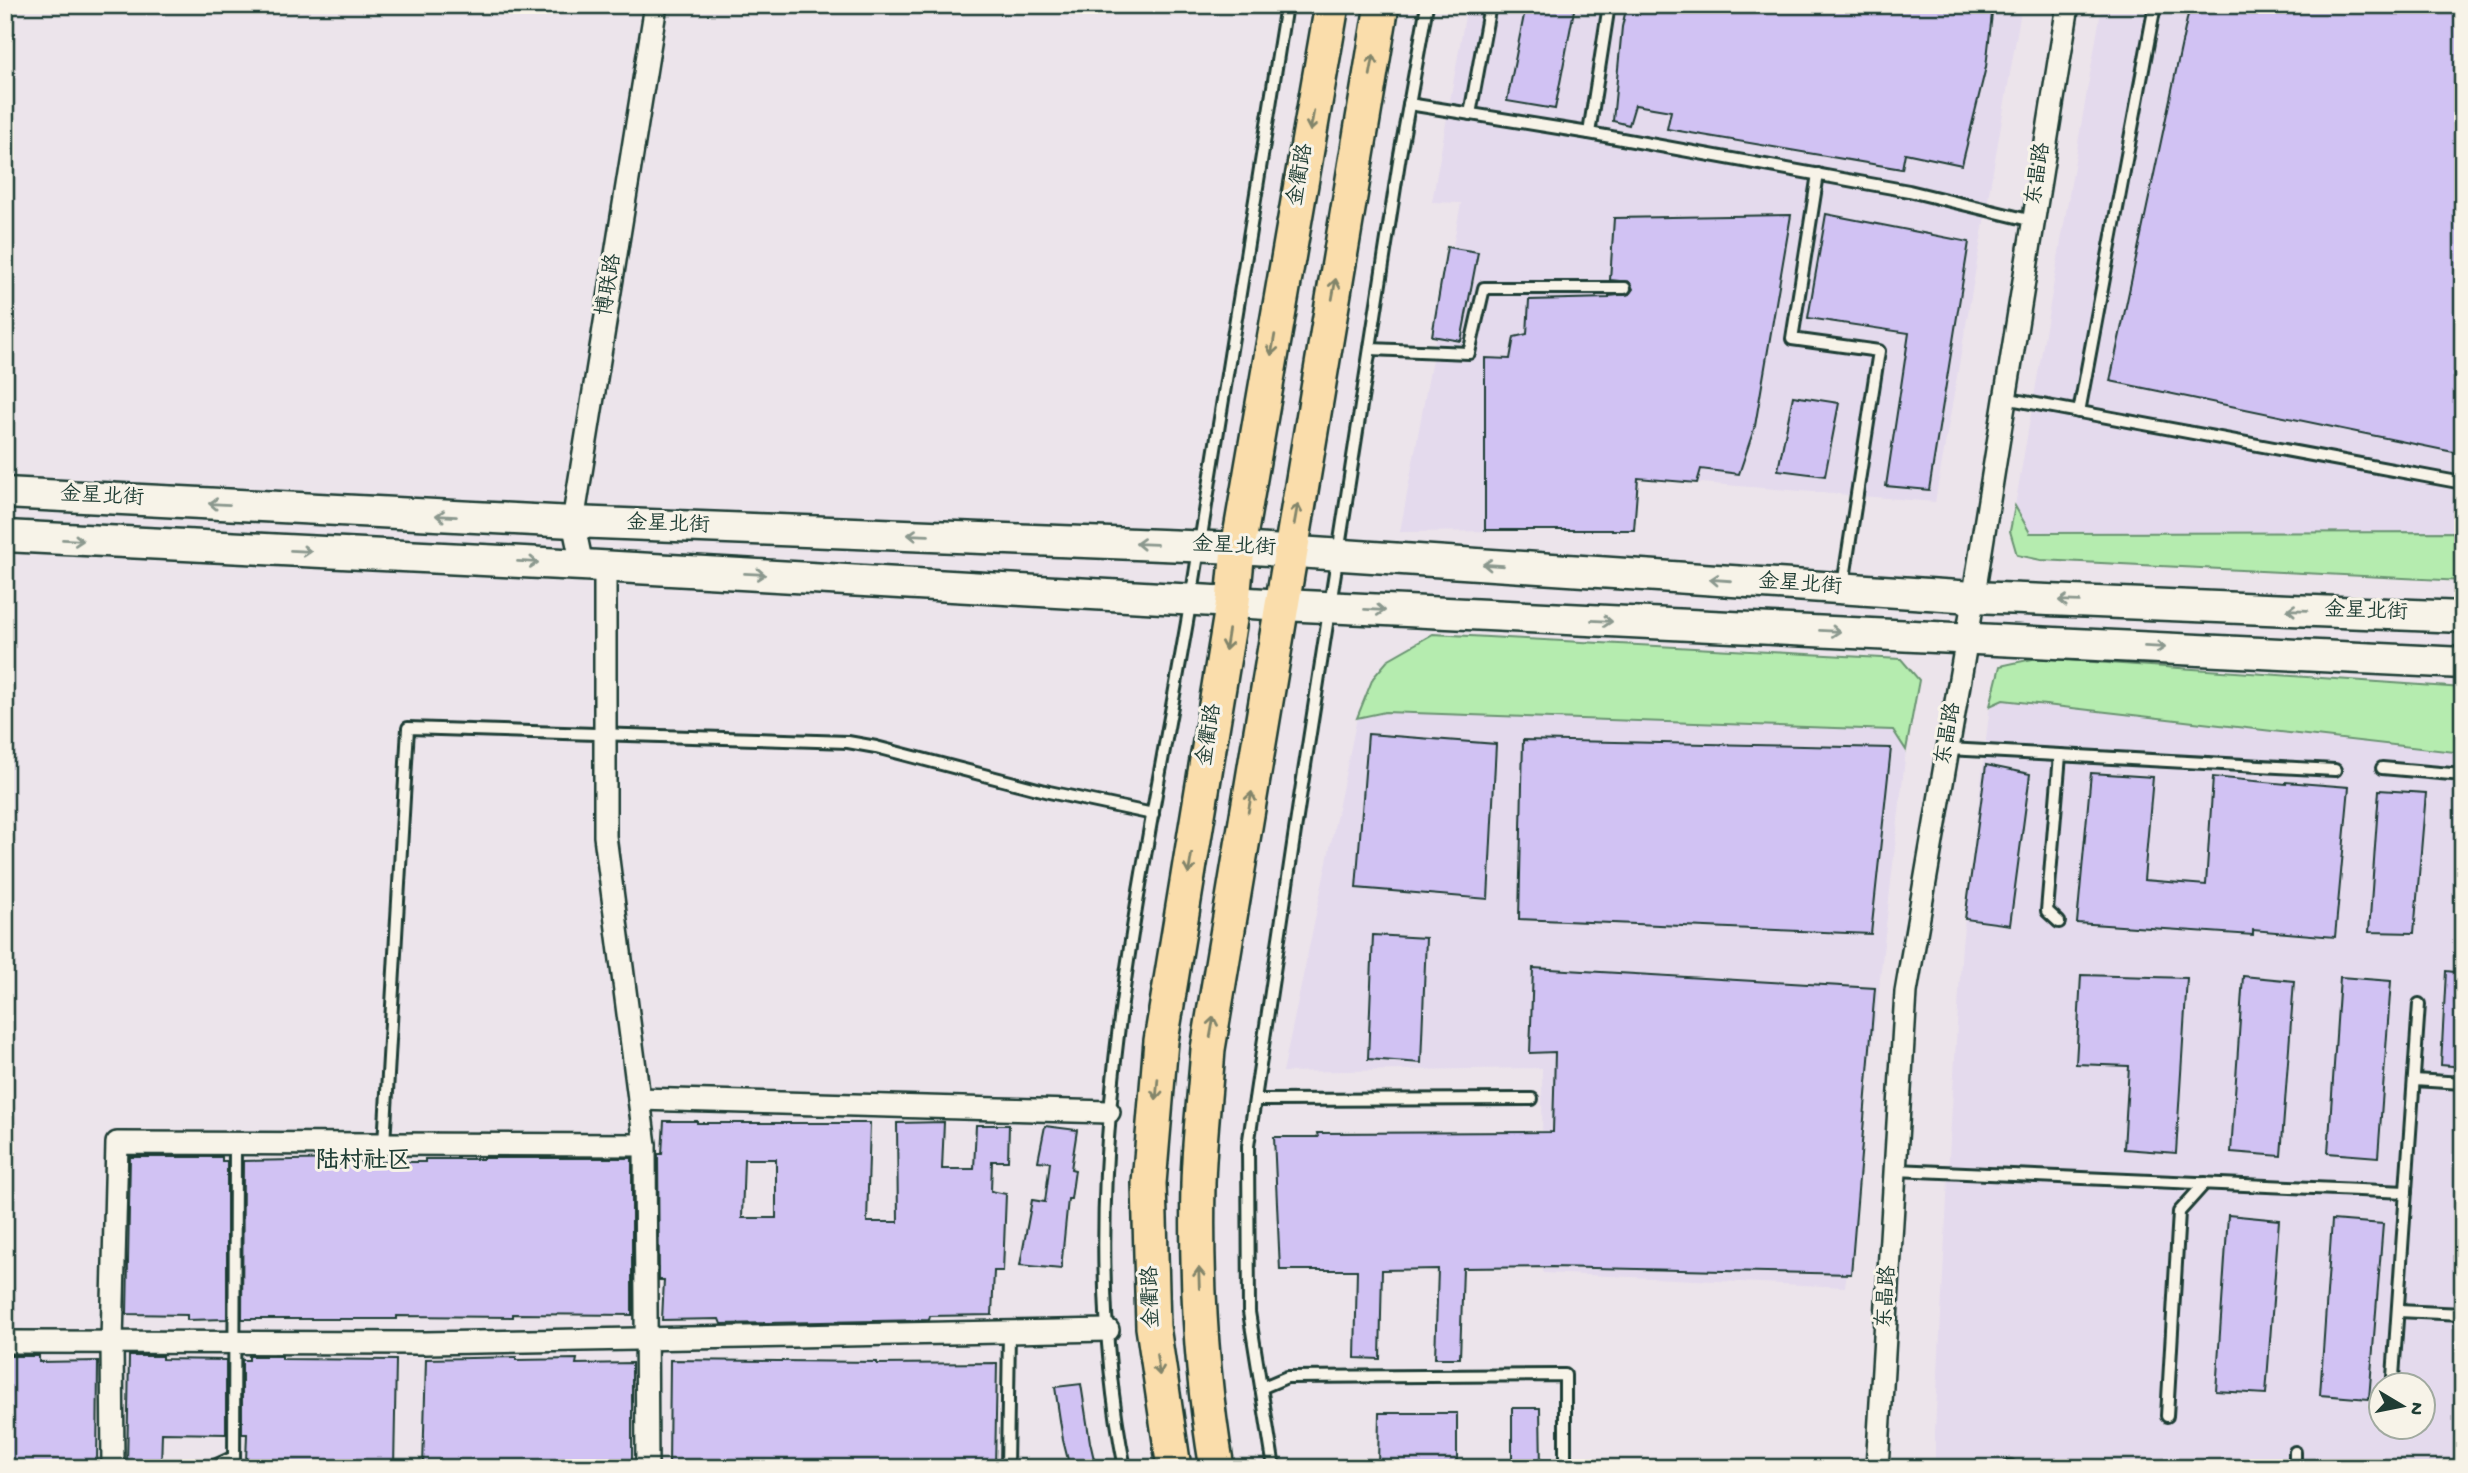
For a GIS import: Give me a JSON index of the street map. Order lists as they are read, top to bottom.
{
  "streets": {
    "main road": ["金衢路", "金星北街"],
    "street": ["东晶路", "博联路"]
  },
  "crossings": [
    ["东晶路", "金星北街"],
    ["金衢路", "金星北街"],
    ["博联路", "金星北街"]
  ],
  "districts": ["陆村社区"],
  "north": "right"
}
